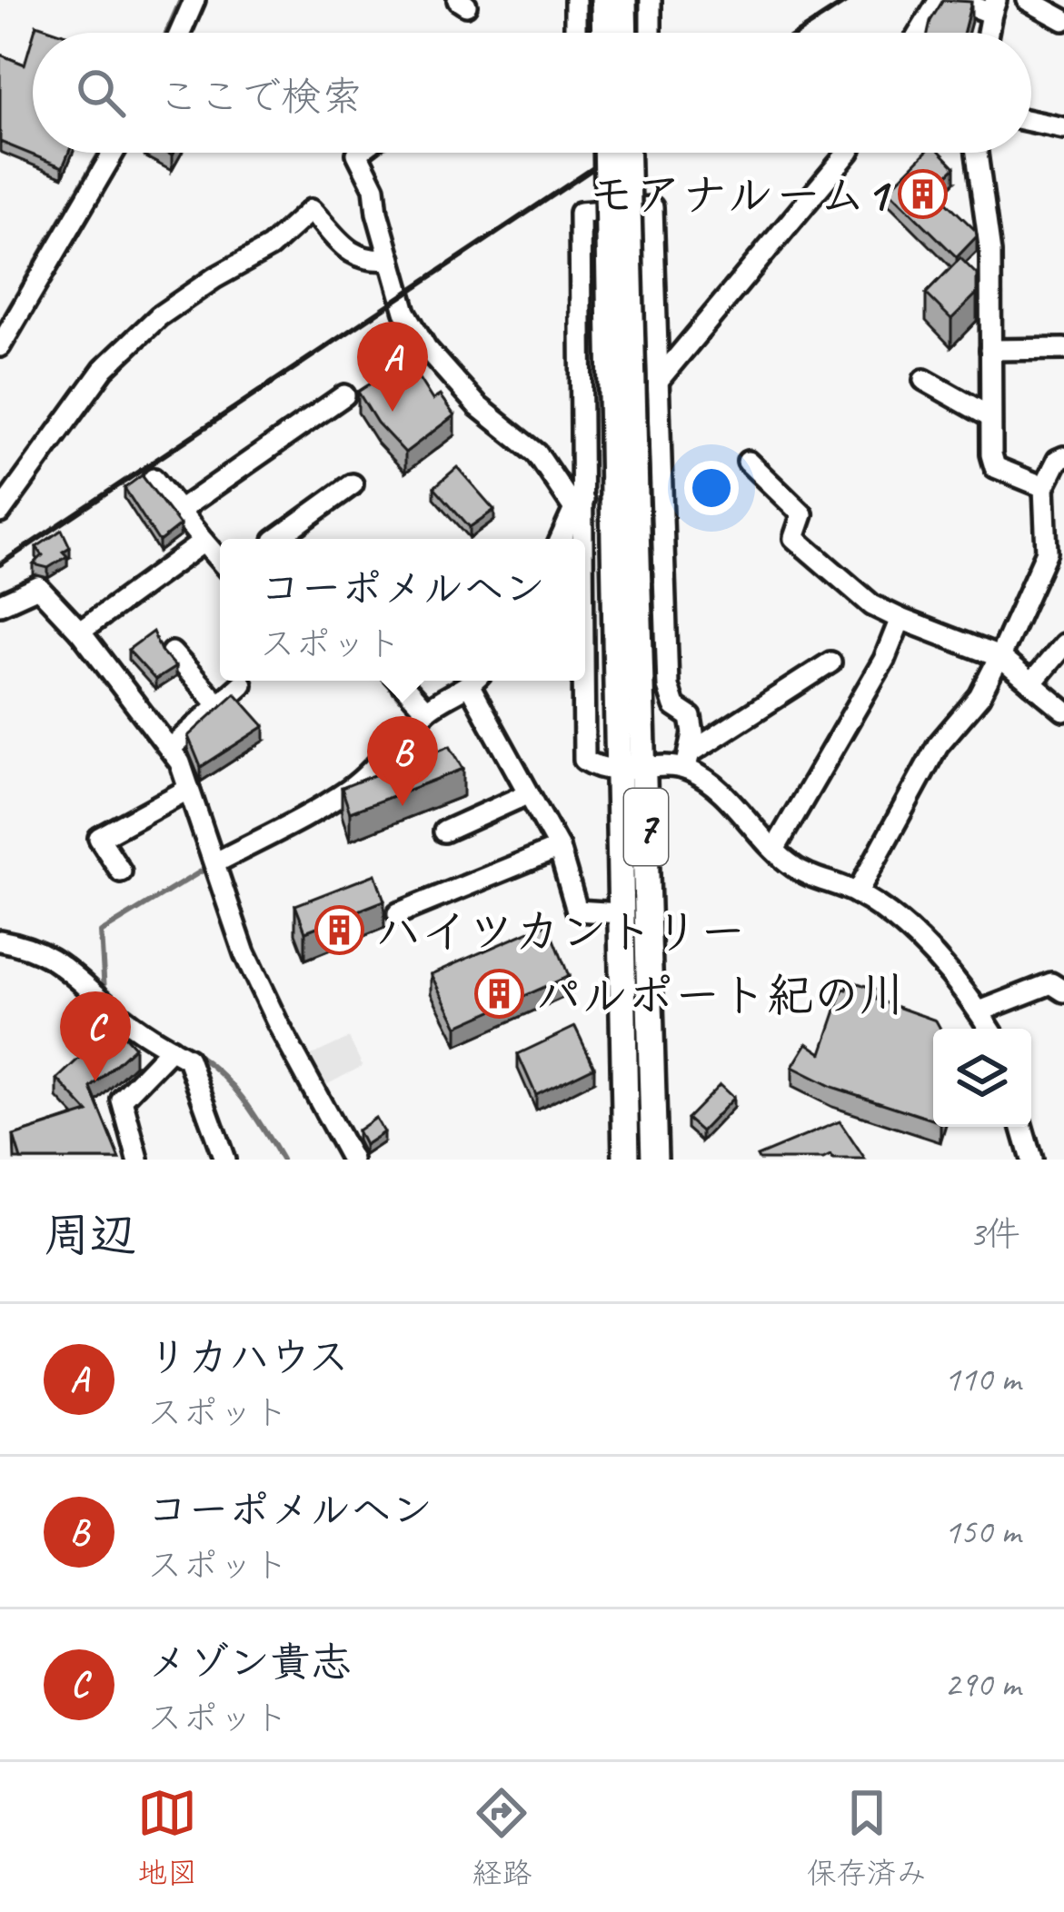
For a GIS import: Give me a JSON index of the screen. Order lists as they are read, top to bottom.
{
  "streets": {
    "main road": ["7"]
  },
  "places": {
    "building": ["モアナルーム1", "ハイツカントリー", "パルポート紀の川"]
  },
  "page": {
    "search": "ここで検索",
    "pins": ["A", "B", "C"],
    "popup": ["コーポメルヘン", "スポット"],
    "heading": ["周辺", "3件"],
    "list": [
      {
        "mark": "A",
        "name": "リカハウス",
        "note": "スポット",
        "value": "110 m"
      },
      {
        "mark": "B",
        "name": "コーポメルヘン",
        "note": "スポット",
        "value": "150 m"
      },
      {
        "mark": "C",
        "name": "メゾン貴志",
        "note": "スポット",
        "value": "290 m"
      }
    ],
    "nav": ["地図", "経路", "保存済み"]
  }
}
